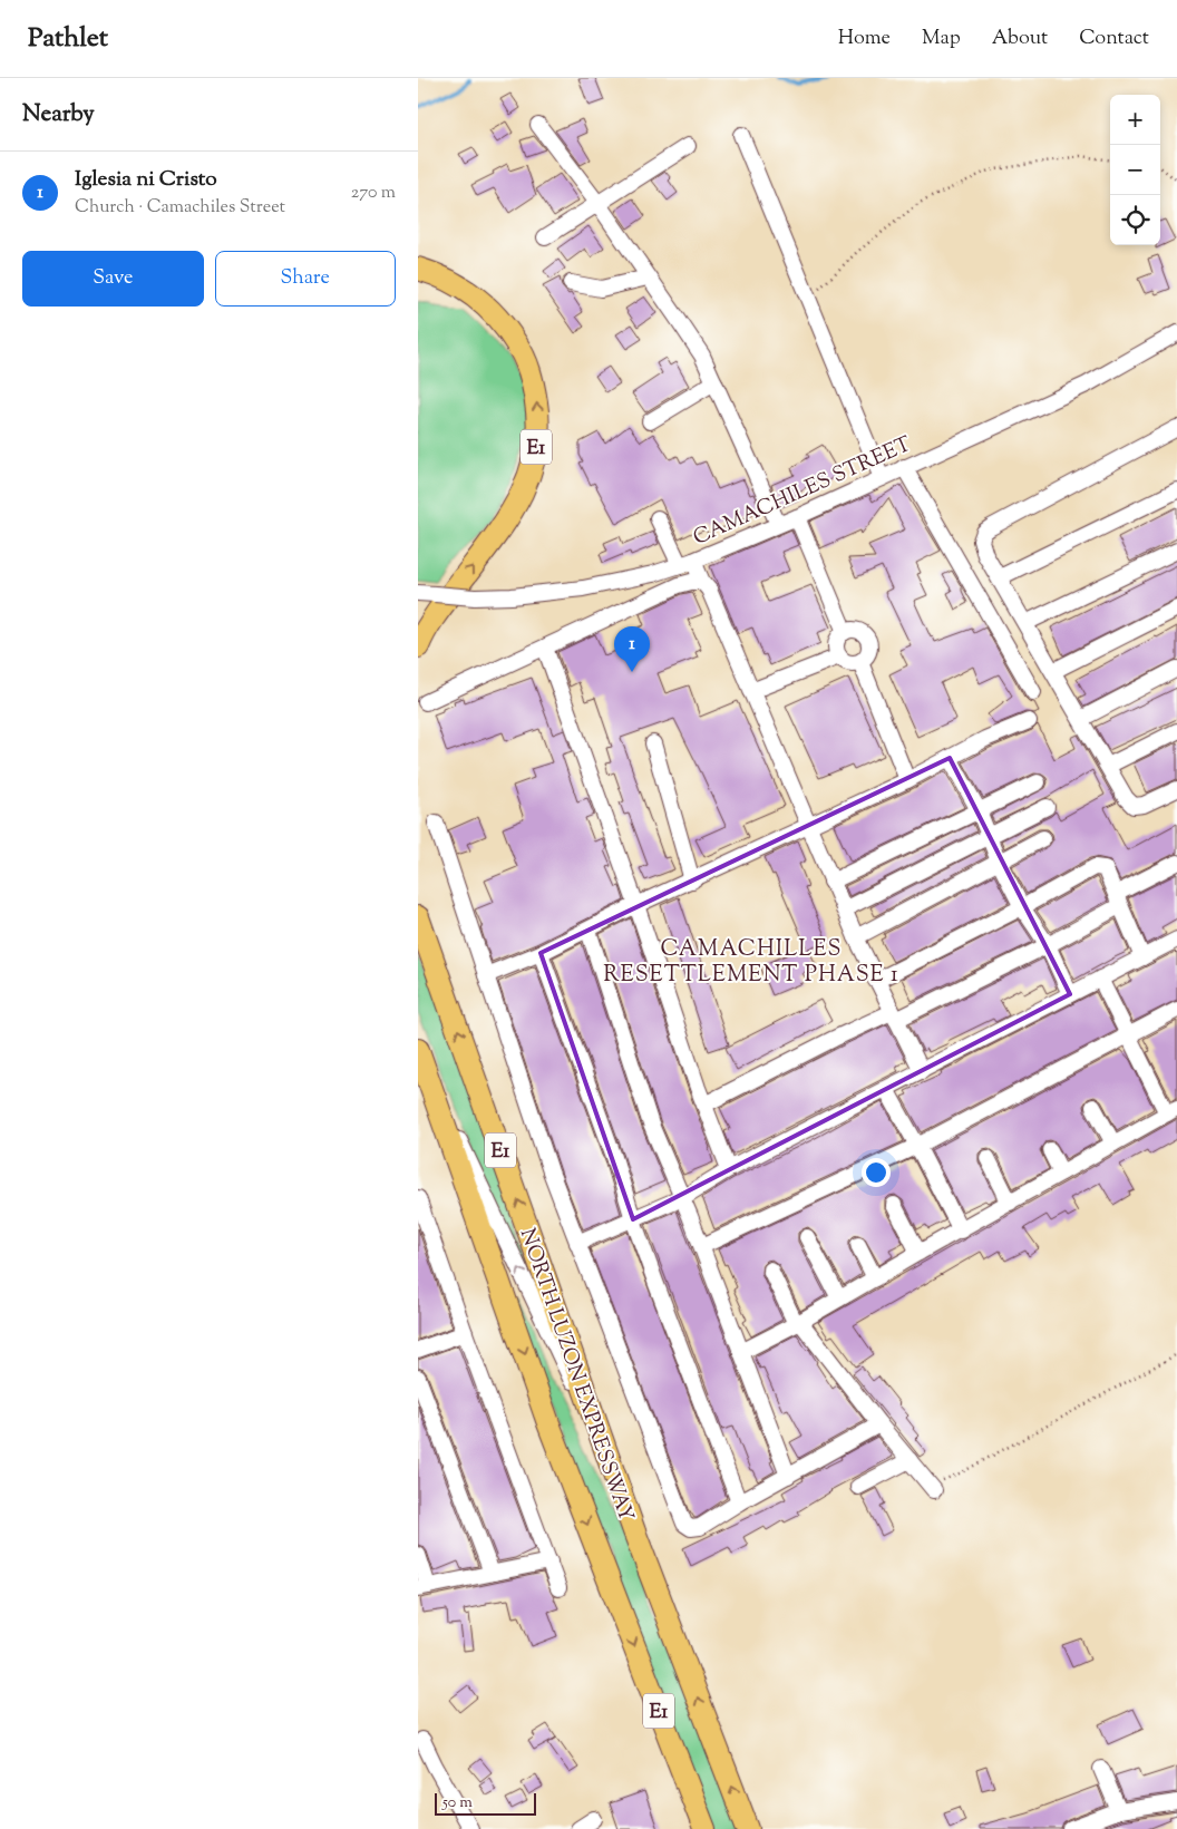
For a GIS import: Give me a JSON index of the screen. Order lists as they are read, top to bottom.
{
  "streets": {
    "highway": ["E1", "NORTH LUZON EXPRESSWAY"],
    "street": ["CAMACHILES STREET"]
  },
  "districts": ["CAMACHILLES RESETTLEMENT PHASE 1"],
  "scale_bar": "50 m",
  "page": {
    "header": "Pathlet",
    "nav": [
      "Home",
      "Map",
      "About",
      "Contact"
    ],
    "heading": "Nearby",
    "map_buttons": ["+", "−"],
    "list": [
      {
        "mark": "1",
        "name": "Iglesia ni Cristo",
        "note": "Church · Camachiles Street",
        "value": "270 m"
      }
    ],
    "buttons": ["Save", "Share"],
    "pins": "1",
    "scale": "50 m"
  }
}
